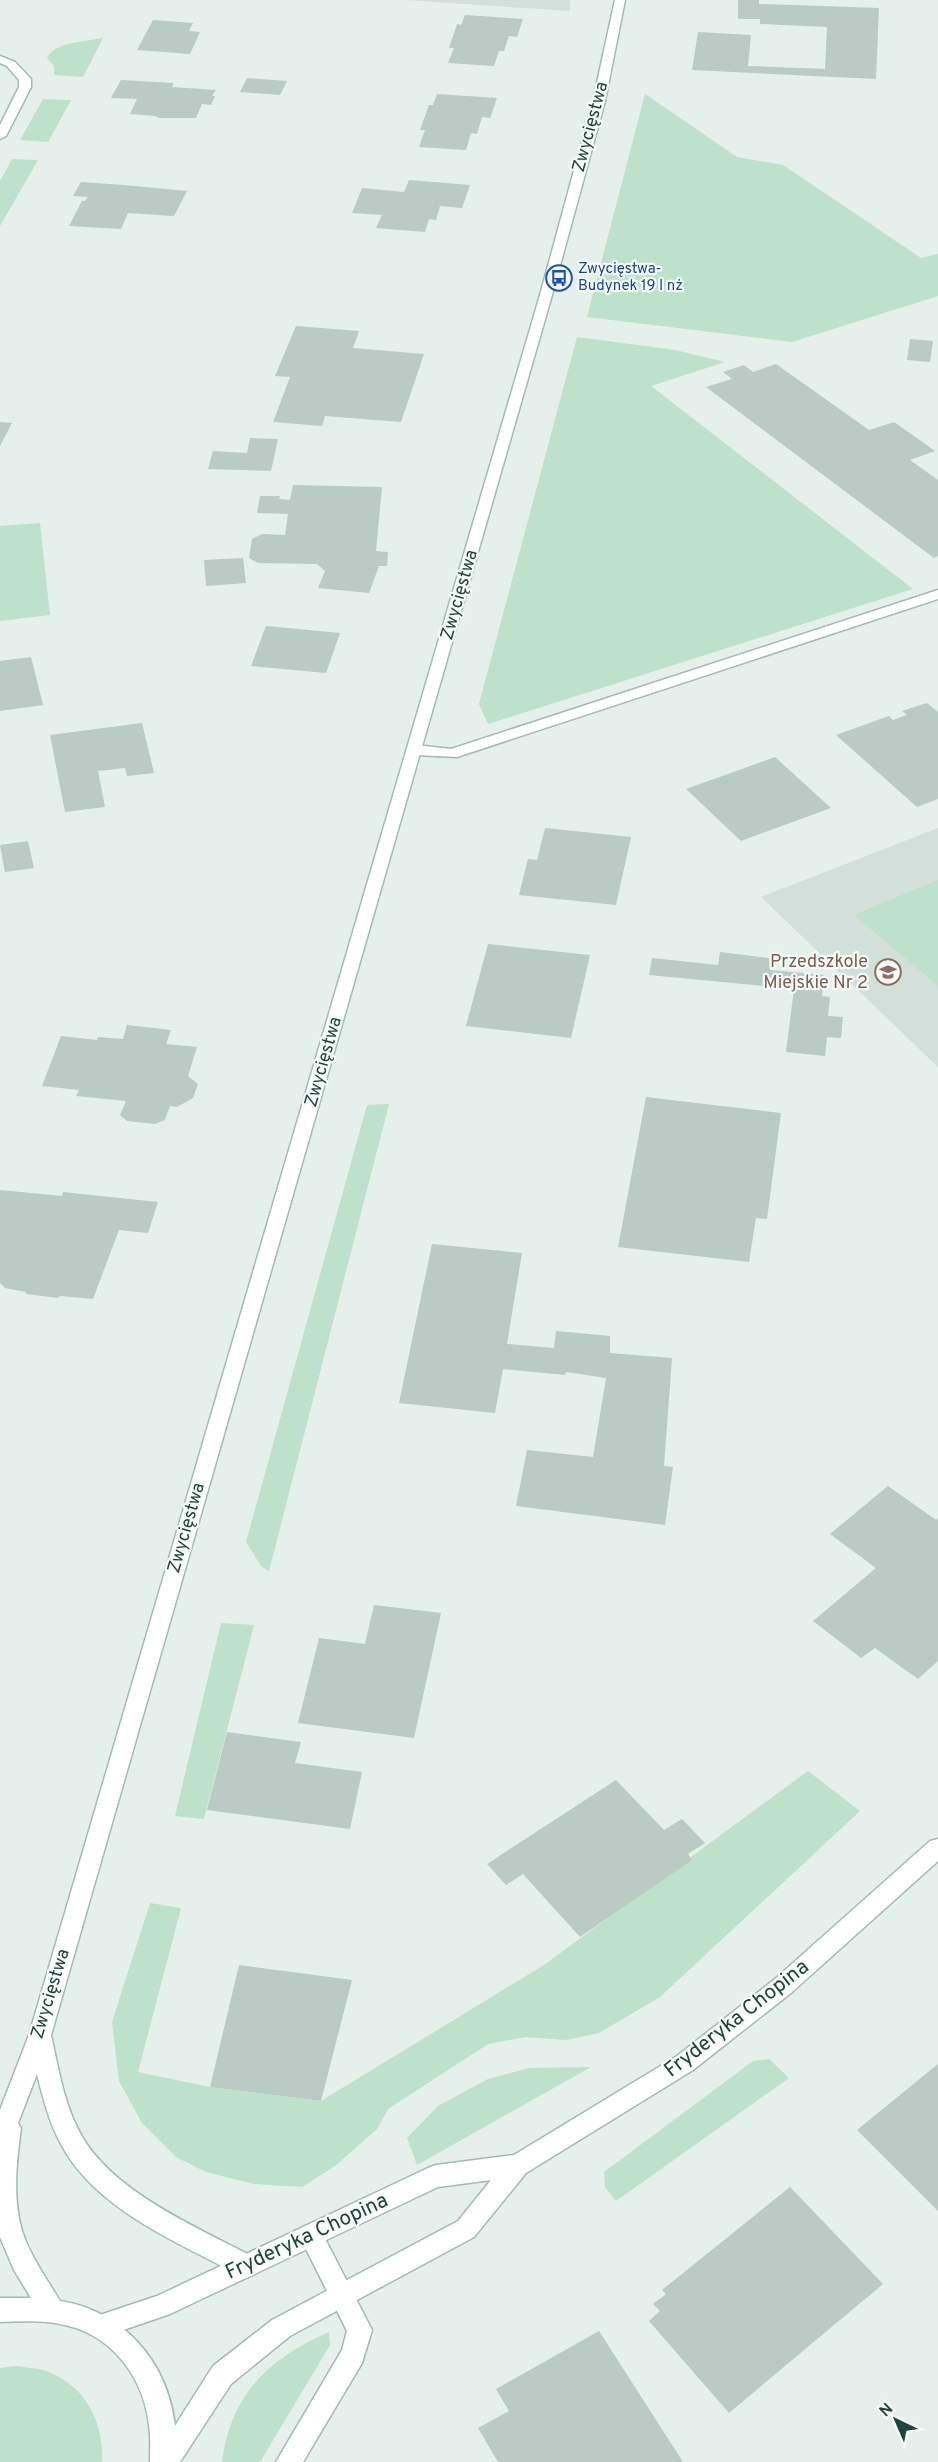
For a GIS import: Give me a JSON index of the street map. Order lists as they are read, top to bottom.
{
  "streets": {
    "street": ["Zwycięstwa", "Fryderyka Chopina"]
  },
  "places": {
    "bus stop": ["Zwycięstwa- Budynek 19 I nż"],
    "school or university": ["Przedszkole Miejskie Nr 2"]
  },
  "north": "top left"
}
